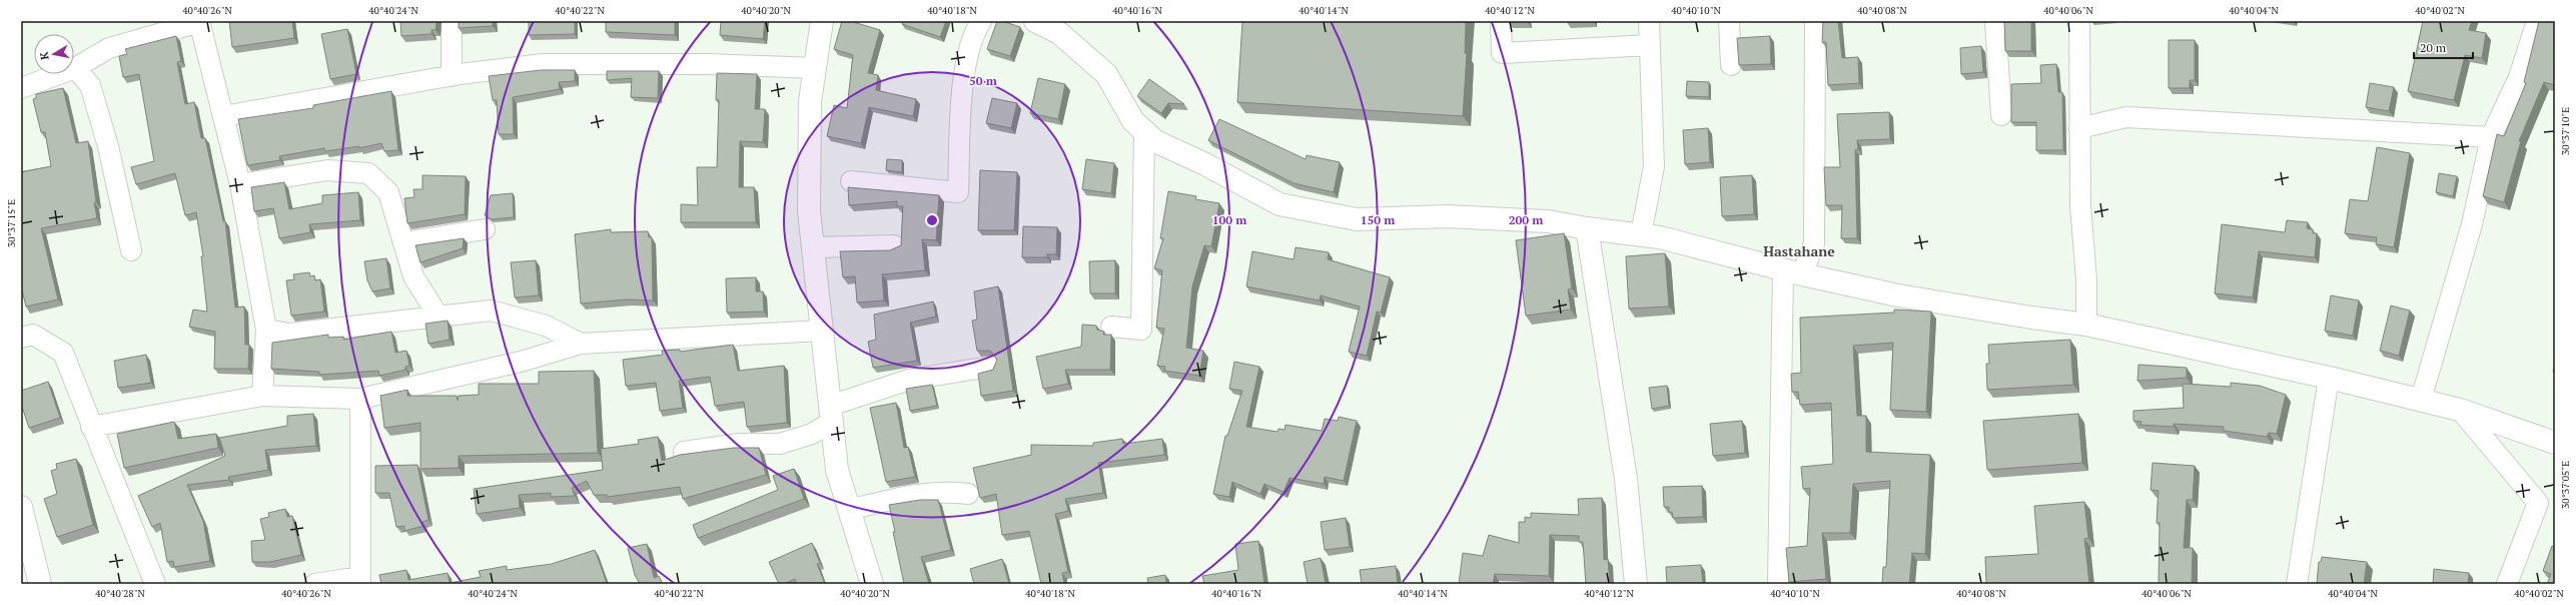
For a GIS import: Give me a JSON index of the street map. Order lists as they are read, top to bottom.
{
  "districts": ["Hastahane"],
  "scale_bar": "20 m",
  "north": "left",
  "coordinates": [
    "40°40'26\"N",
    "40°40'24\"N",
    "40°40'22\"N",
    "40°40'20\"N",
    "40°40'18\"N",
    "40°40'16\"N",
    "40°40'14\"N",
    "40°40'12\"N",
    "40°40'10\"N",
    "40°40'08\"N",
    "40°40'06\"N",
    "40°40'04\"N",
    "40°40'02\"N",
    "30°37'10\"E",
    "30°37'15\"E",
    "30°37'05\"E",
    "40°40'28\"N"
  ],
  "rings": [
    "50 m",
    "100 m",
    "150 m",
    "200 m"
  ]
}
